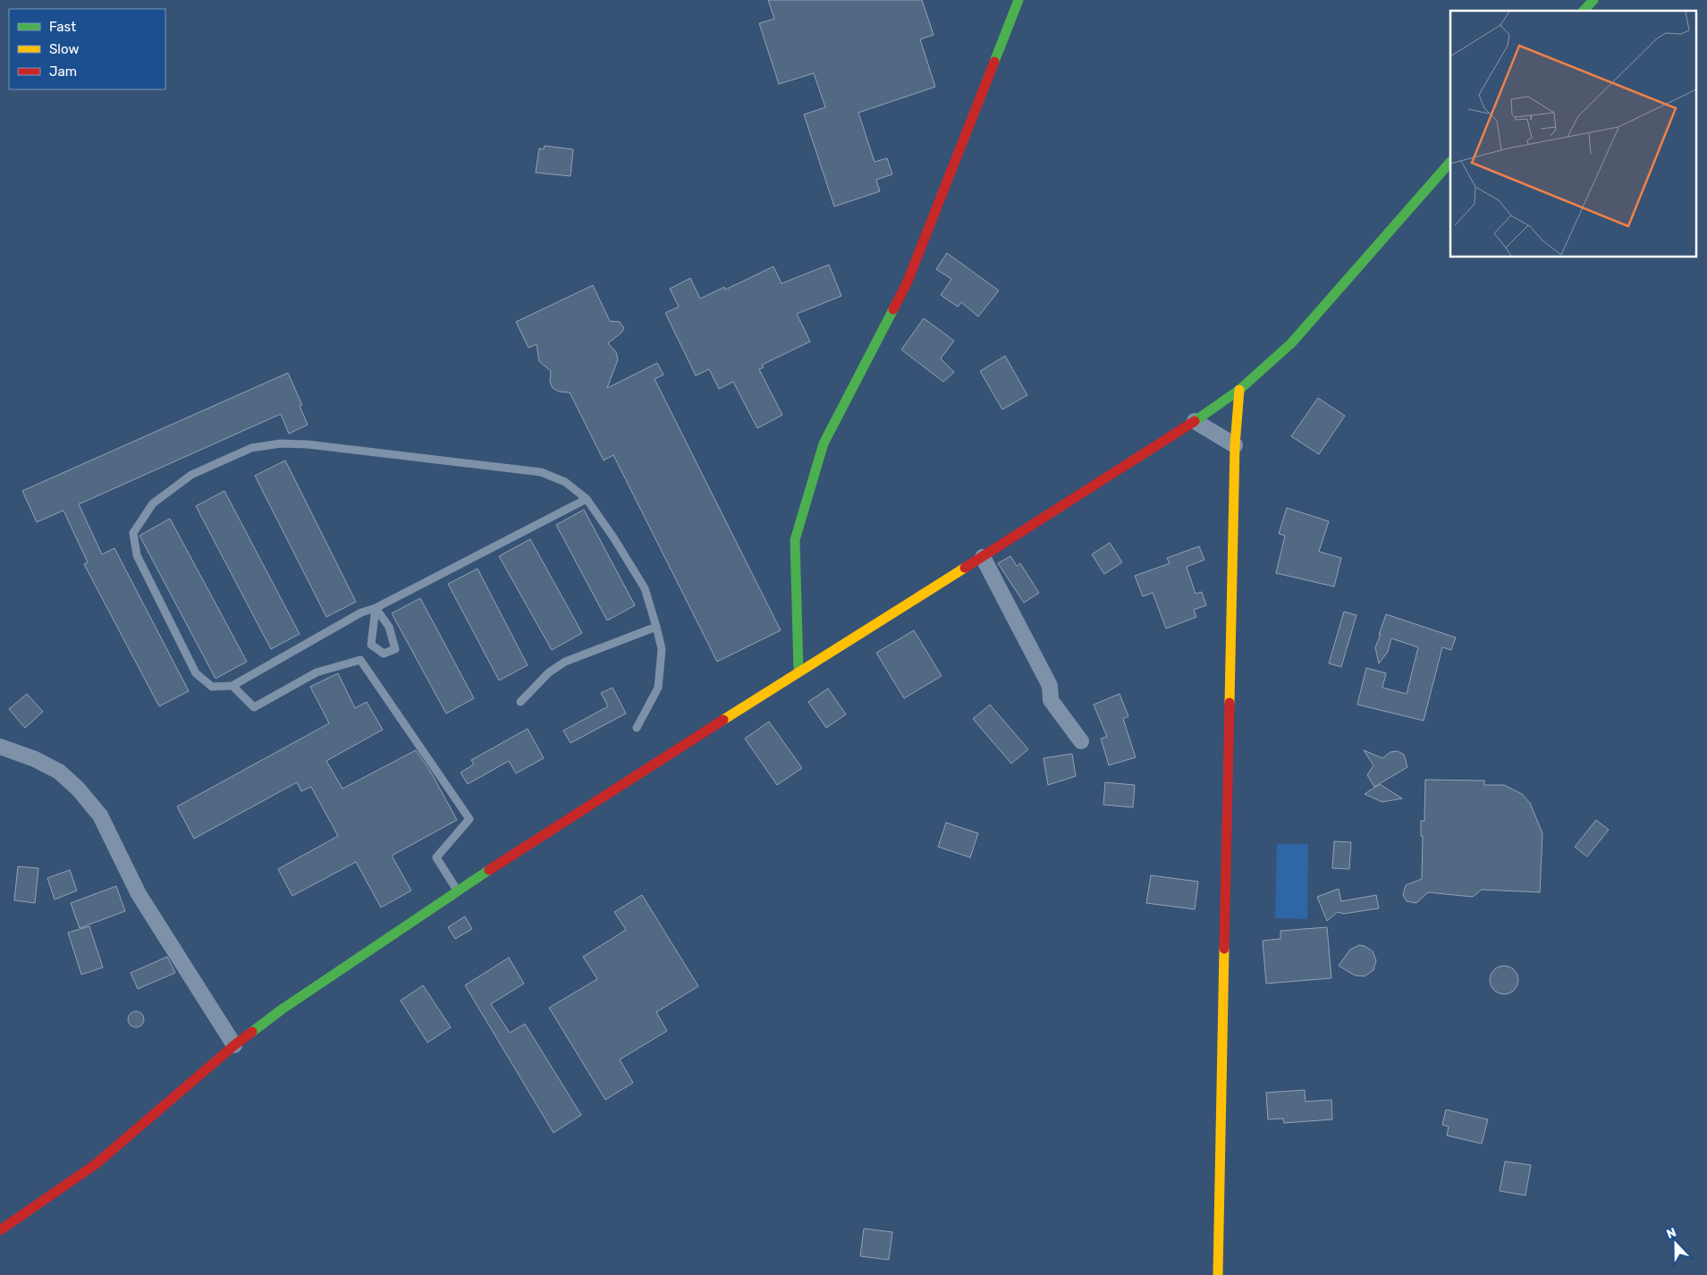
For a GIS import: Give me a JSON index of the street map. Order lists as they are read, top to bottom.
{
  "legend": ["Fast", "Slow", "Jam"],
  "north": "top"
}
